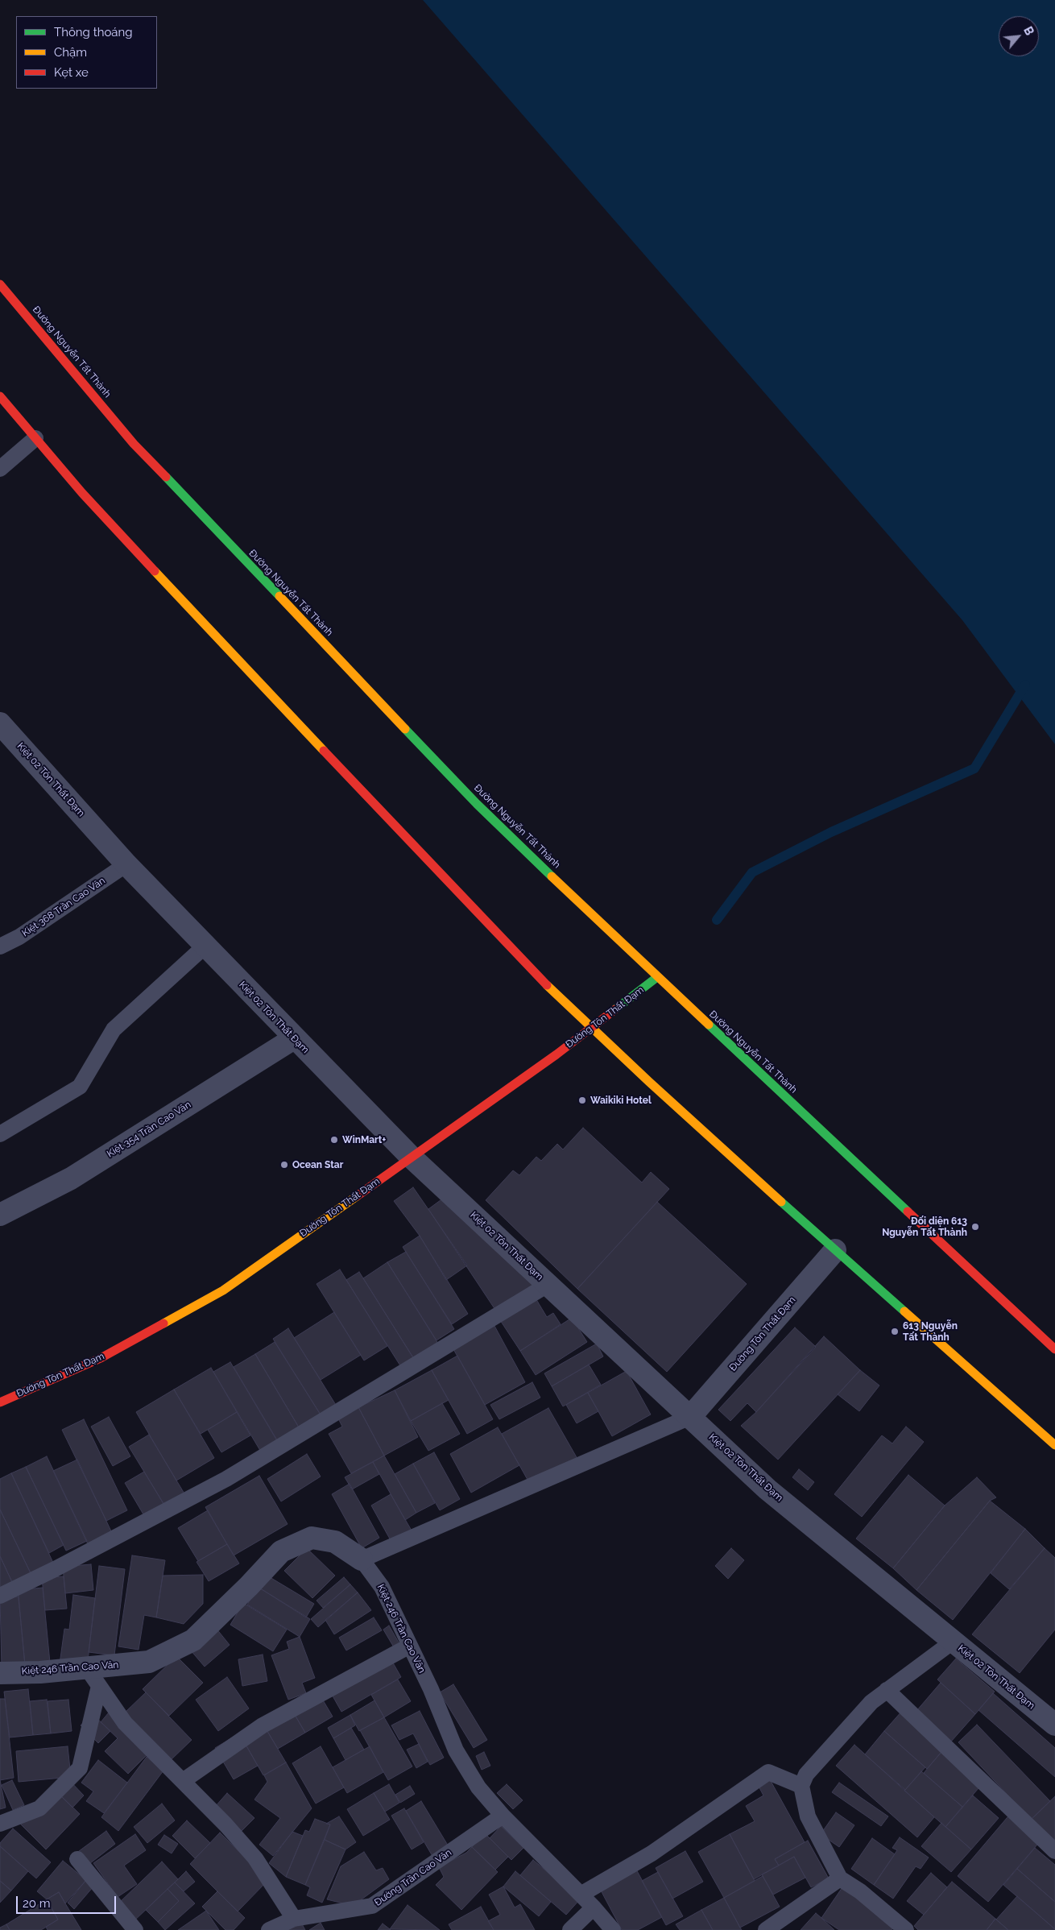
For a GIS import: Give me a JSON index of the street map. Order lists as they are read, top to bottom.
{
  "streets": {
    "main road": ["Đường Nguyễn Tất Thành", "Đường Tôn Thất Đạm"],
    "street": ["Kiệt 02 Tôn Thất Đạm", "Kiệt 354 Trần Cao Vân", "Kiệt 246 Trần Cao Vân"],
    "lane": ["Kiệt 368 Trần Cao Vân", "Đường Trần Cao Vân"]
  },
  "crossings": [
    ["Đường Nguyễn Tất Thành", "Đường Tôn Thất Đạm"],
    ["Kiệt 02 Tôn Thất Đạm", "Kiệt 368 Trần Cao Vân"],
    ["Kiệt 02 Tôn Thất Đạm", "Đường Tôn Thất Đạm"],
    ["Kiệt 02 Tôn Thất Đạm", "Kiệt 354 Trần Cao Vân"],
    ["Kiệt 246 Trần Cao Vân", "Đường Trần Cao Vân"]
  ],
  "places": [
    "Waikiki Hotel",
    "WinMart+",
    "Ocean Star",
    "Đối diện 613 Nguyễn Tất Thành",
    "613 Nguyễn Tất Thành"
  ],
  "legend": ["Thông thoáng", "Chậm", "Kẹt xe"],
  "scale_bar": "20 m",
  "north": "top right"
}
